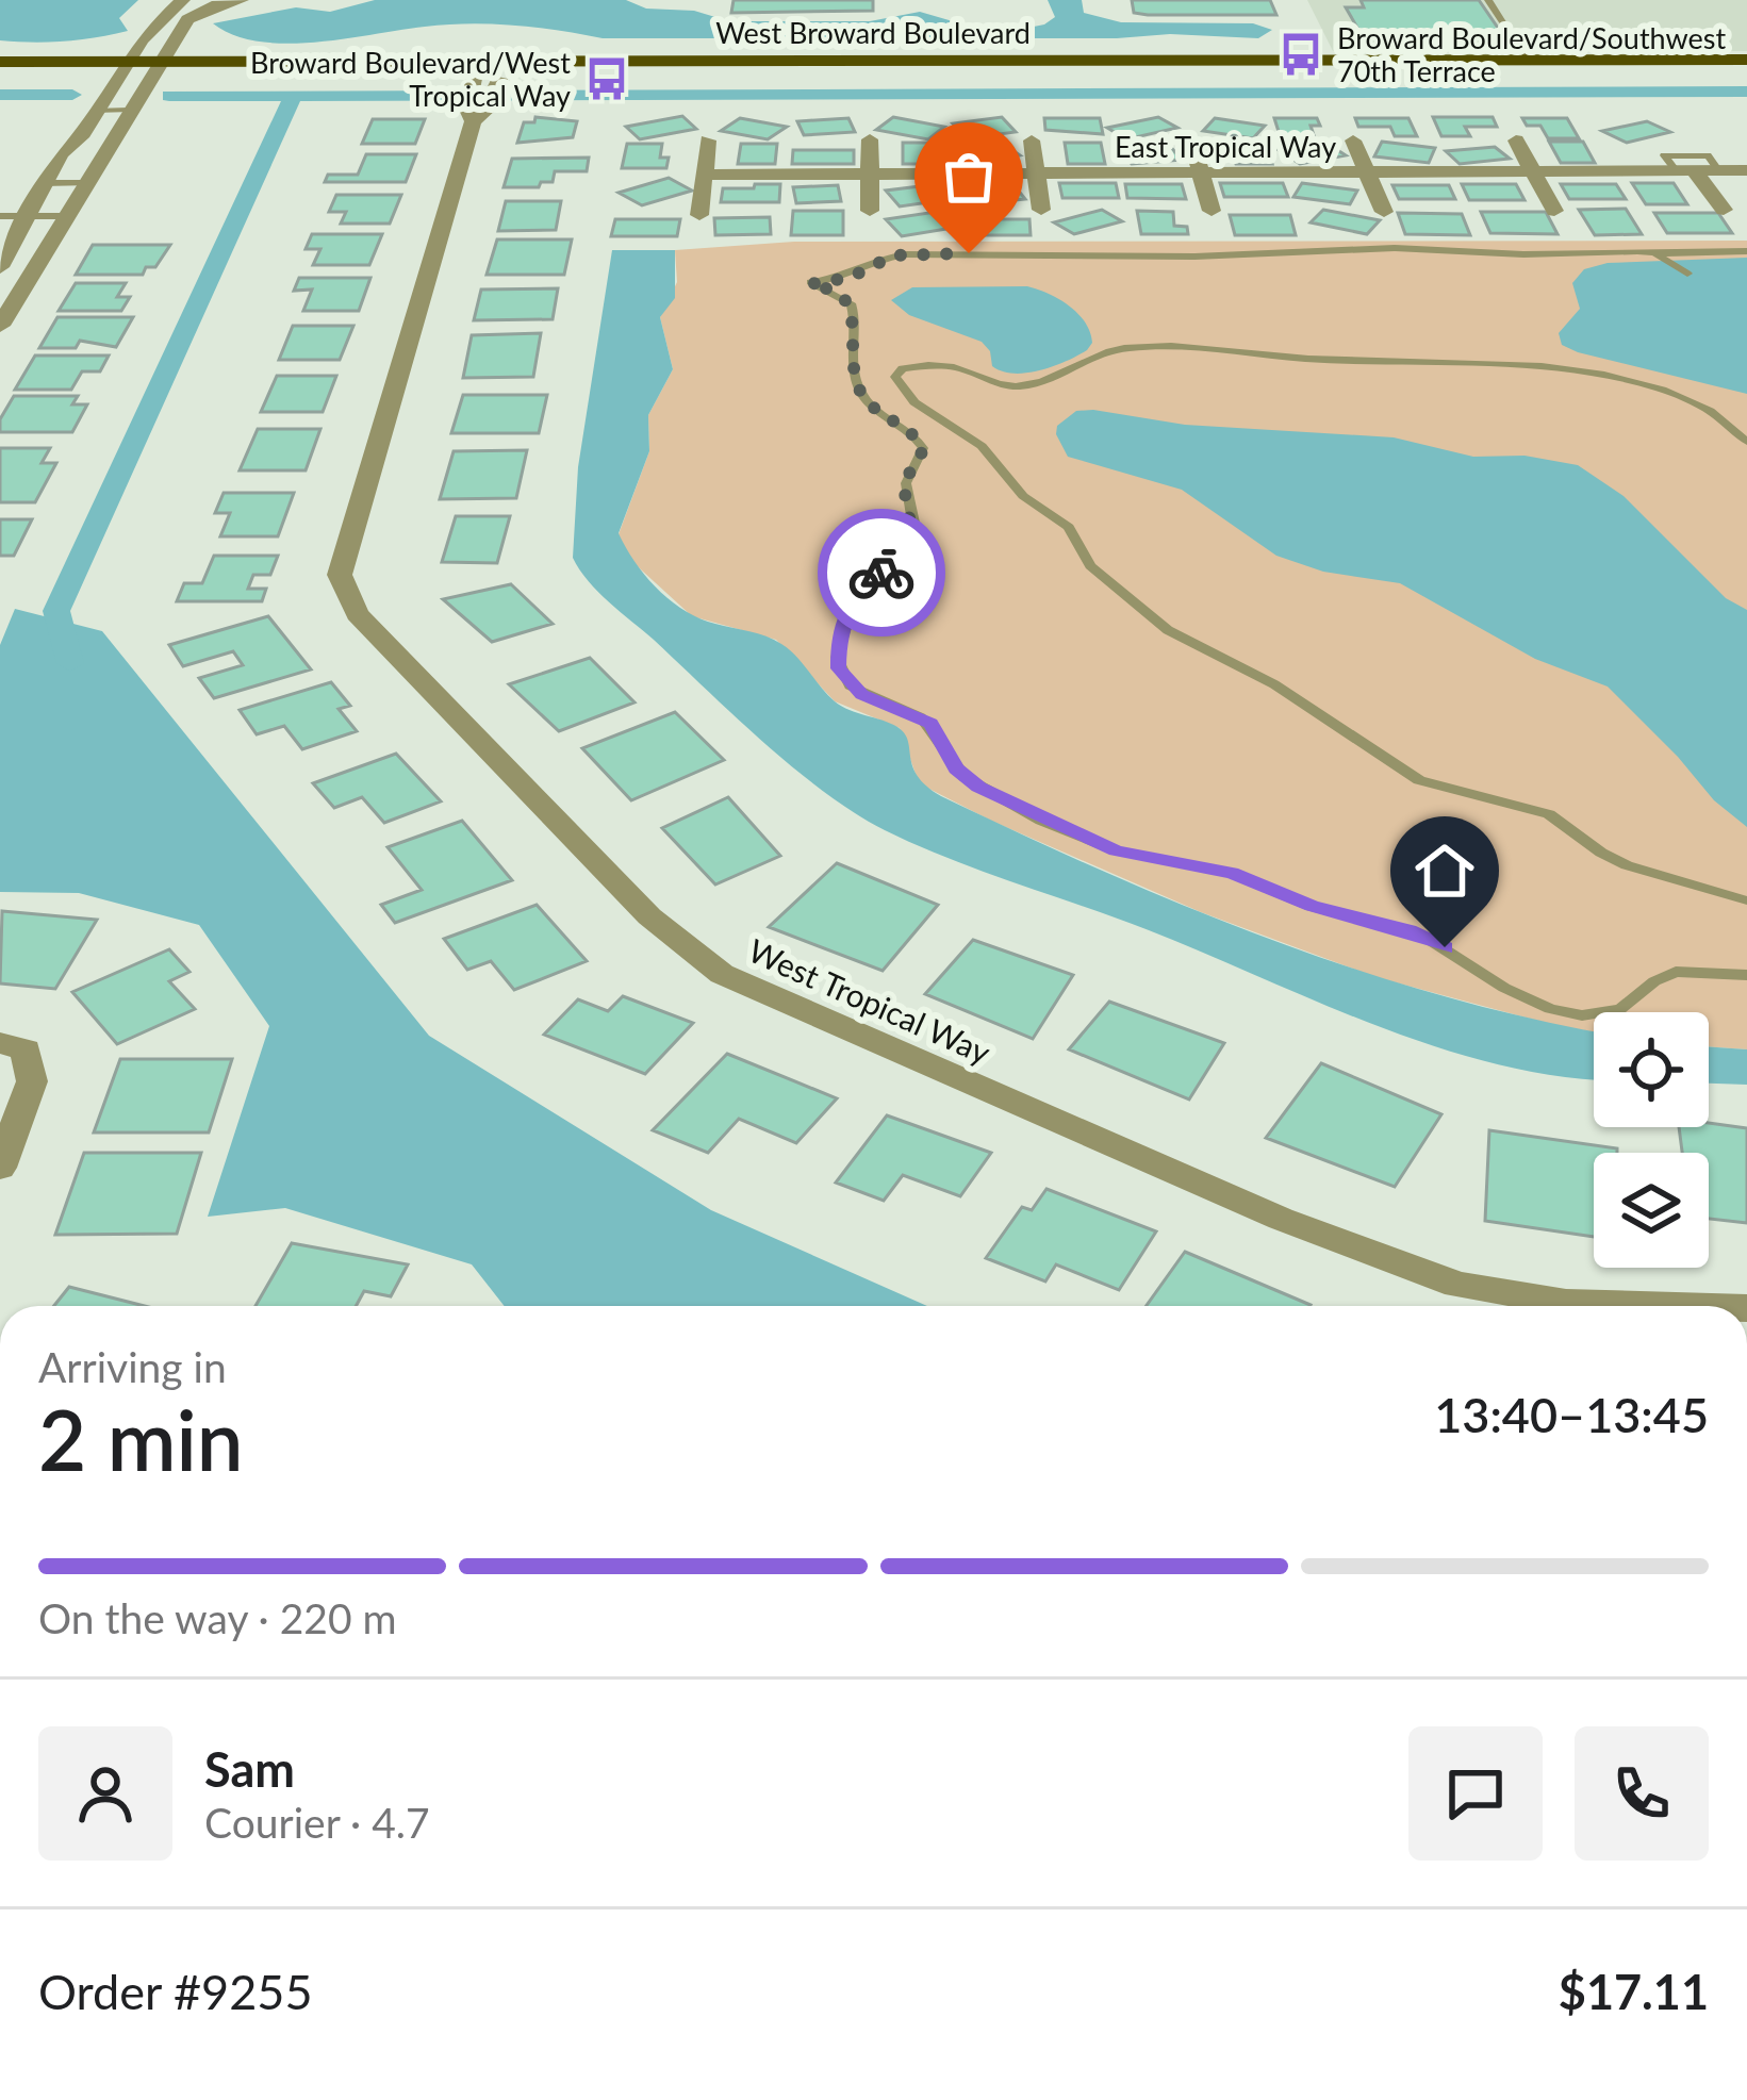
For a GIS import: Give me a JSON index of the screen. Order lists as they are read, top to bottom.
{
  "streets": {
    "main road": ["West Broward Boulevard"],
    "street": ["East Tropical Way", "West Tropical Way"]
  },
  "crossings": [
    ["West Broward Boulevard", "West Tropical Way"]
  ],
  "places": {
    "bus stop": ["Broward Boulevard/Southwest 70th Terrace", "Broward Boulevard/West Tropical Way"]
  },
  "page": {
    "heading": ["2 min", "Arriving in", "13:40–13:45"],
    "panel": [
      "Sam",
      "Courier · 4.7",
      "Order #9255",
      "$17.11"
    ],
    "bar": "On the way · 220 m"
  }
}
